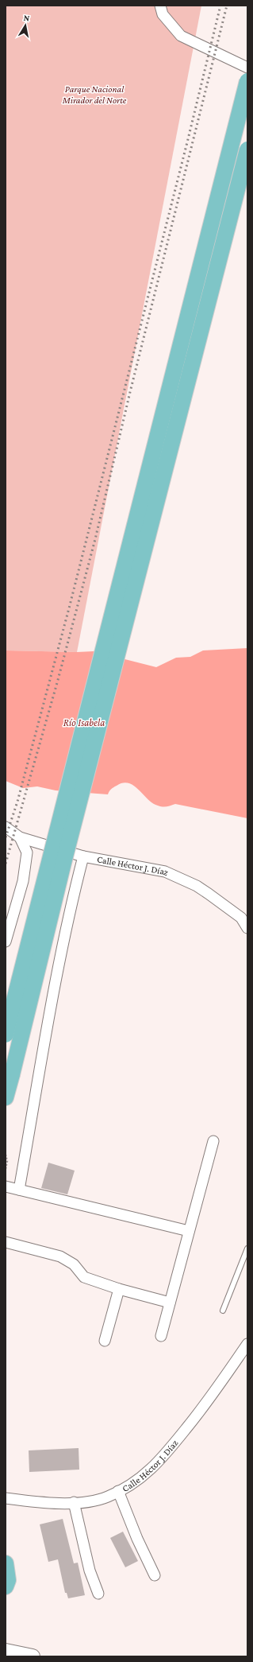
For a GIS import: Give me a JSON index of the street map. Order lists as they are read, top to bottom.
{
  "streets": {
    "street": ["Calle Héctor J. Díaz"]
  },
  "water": ["Río Isabela"],
  "parks": ["Parque Nacional Mirador del Norte"],
  "north": "top"
}
